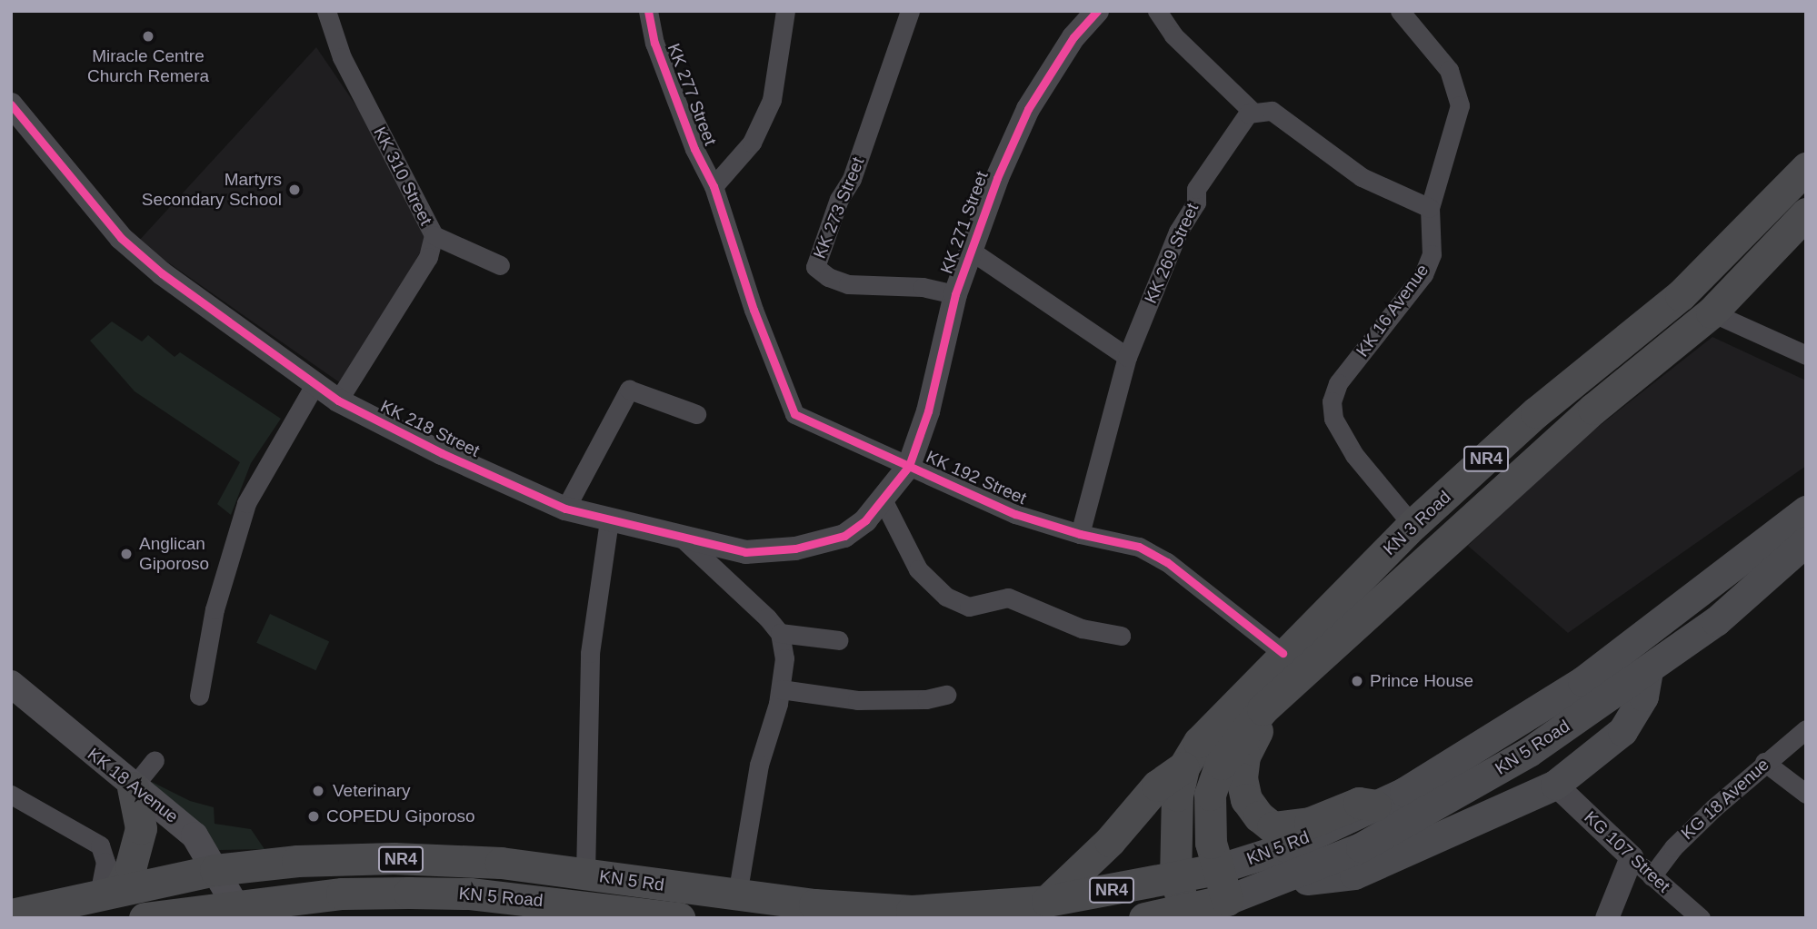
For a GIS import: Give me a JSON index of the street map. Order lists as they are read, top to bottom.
{
  "streets": {
    "highway": [
      "NR4",
      "KN 3 Road",
      "KN 5 Road",
      "KN 5 Rd"
    ],
    "main road": ["KK 18 Avenue"],
    "street": [
      "KK 277 Street",
      "KK 310 Street",
      "KK 273 Street",
      "KK 271 Street",
      "KK 269 Street",
      "KK 16 Avenue",
      "KK 218 Street",
      "KK 192 Street",
      "KG 18 Avenue",
      "KG 107 Street"
    ]
  },
  "crossings": [
    ["KK 277 Street", "KK 192 Street"],
    ["KK 310 Street", "KK 218 Street"],
    ["KK 273 Street", "KK 271 Street"],
    ["KK 271 Street", "KK 218 Street"],
    ["KK 271 Street", "KK 192 Street"],
    ["KK 269 Street", "KK 192 Street"],
    ["KK 16 Avenue", "KN 3 Road"],
    ["KK 218 Street", "KK 192 Street"],
    ["NR4", "KN 3 Road"],
    ["NR4", "KN 5 Road"],
    ["NR4", "KK 18 Avenue"],
    ["NR4", "KN 5 Rd"],
    ["KK 192 Street", "KN 3 Road"],
    ["KN 3 Road", "KN 5 Rd"],
    ["KN 5 Road", "KN 5 Rd"],
    ["KK 18 Avenue", "KN 5 Rd"],
    ["KG 18 Avenue", "KG 107 Street"]
  ],
  "places": [
    "Miracle Centre Church Remera",
    "Martyrs Secondary School",
    "Anglican Giporoso",
    "Prince House",
    "Veterinary",
    "COPEDU Giporoso"
  ]
}
